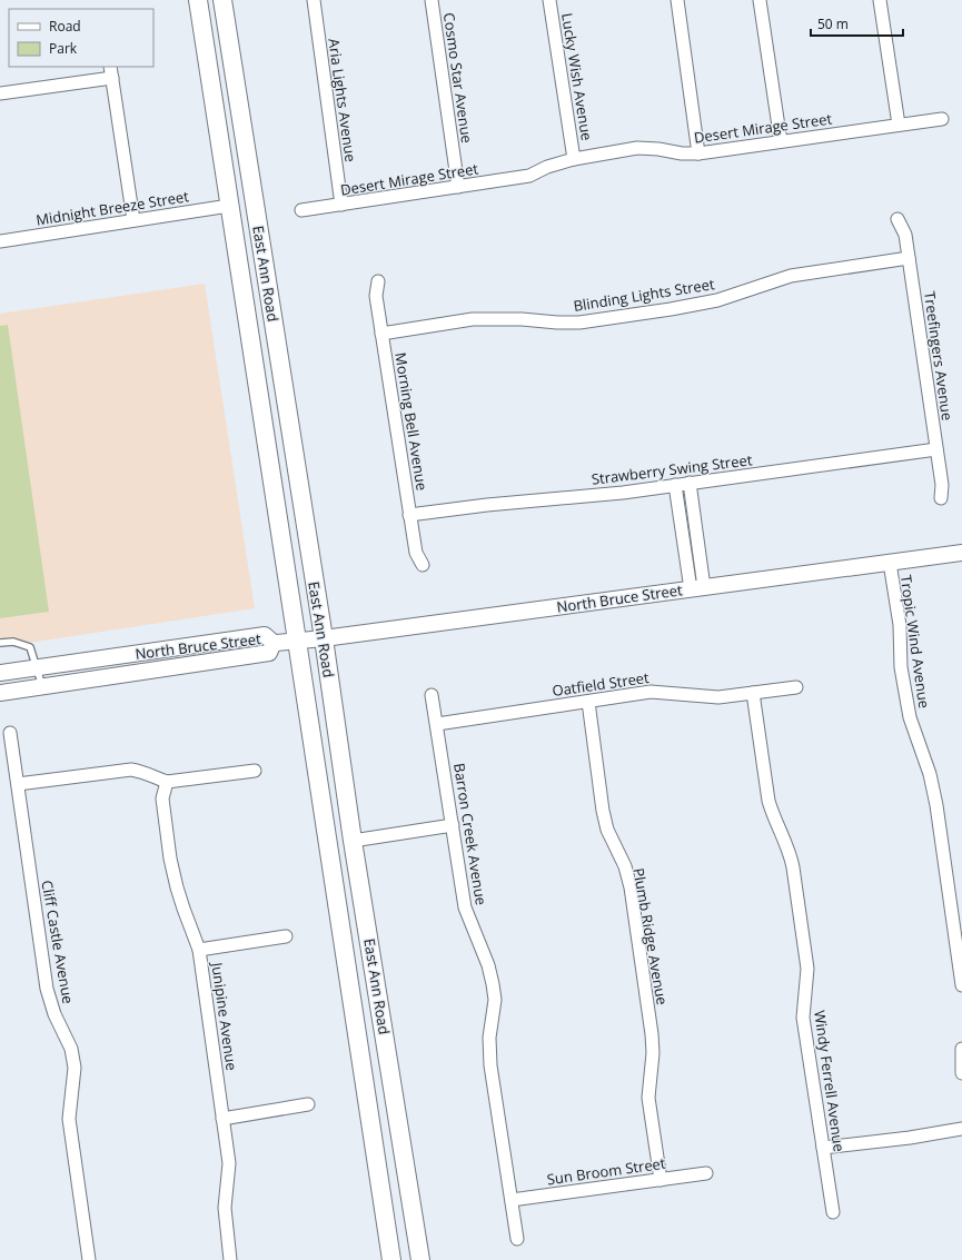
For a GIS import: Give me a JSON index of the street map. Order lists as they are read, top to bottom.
{
  "streets": {
    "main road": ["East Ann Road"],
    "street": [
      "Lucky Wish Avenue",
      "Cosmo Star Avenue",
      "Aria Lights Avenue",
      "Desert Mirage Street",
      "Midnight Breeze Street",
      "Blinding Lights Street",
      "Treefingers Avenue",
      "Morning Bell Avenue",
      "Strawberry Swing Street",
      "North Bruce Street",
      "Tropic Wind Avenue",
      "Oatfield Street",
      "Barron Creek Avenue",
      "Plumb Ridge Avenue",
      "Cliff Castle Avenue",
      "Junipine Avenue",
      "Windy Ferrell Avenue",
      "Sun Broom Street"
    ]
  },
  "crossings": [
    ["Lucky Wish Avenue", "Desert Mirage Street"],
    ["Cosmo Star Avenue", "Desert Mirage Street"],
    ["Aria Lights Avenue", "Desert Mirage Street"],
    ["Midnight Breeze Street", "East Ann Road"],
    ["East Ann Road", "North Bruce Street"],
    ["Blinding Lights Street", "Treefingers Avenue"],
    ["Blinding Lights Street", "Morning Bell Avenue"],
    ["Treefingers Avenue", "Strawberry Swing Street"],
    ["Morning Bell Avenue", "Strawberry Swing Street"],
    ["North Bruce Street", "Tropic Wind Avenue"],
    ["Oatfield Street", "Barron Creek Avenue"],
    ["Oatfield Street", "Plumb Ridge Avenue"],
    ["Oatfield Street", "Windy Ferrell Avenue"],
    ["Barron Creek Avenue", "Sun Broom Street"],
    ["Plumb Ridge Avenue", "Sun Broom Street"]
  ],
  "legend": ["Road", "Park"],
  "scale_bar": "50 m"
}
